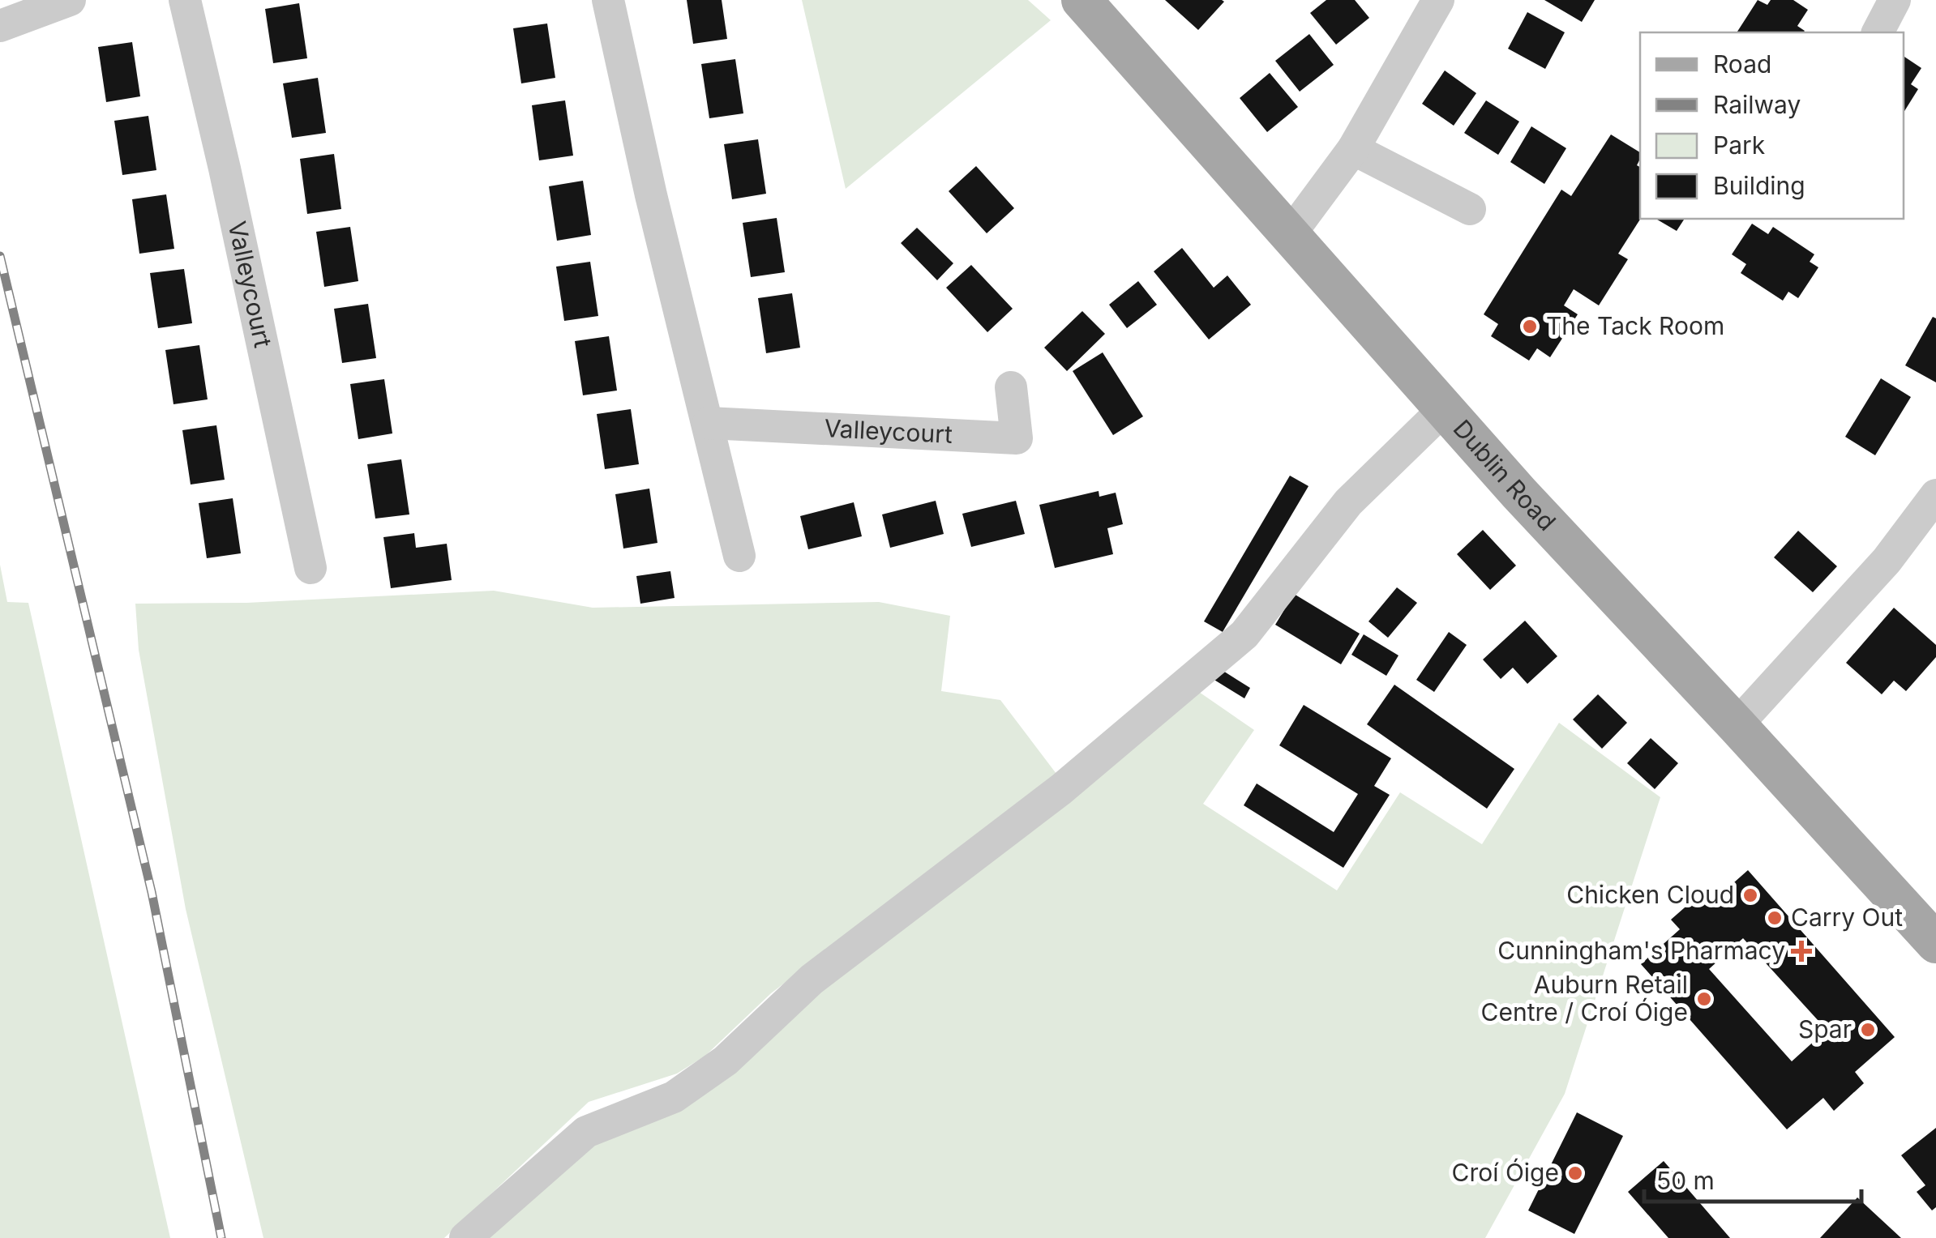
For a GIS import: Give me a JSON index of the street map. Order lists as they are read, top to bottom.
{
  "streets": {
    "main road": ["Dublin Road"],
    "street": ["Valleycourt"]
  },
  "places": {
    "other": [
      "The Tack Room",
      "Chicken Cloud",
      "Carry Out",
      "Auburn Retail Centre / Croí Óige",
      "Spar",
      "Croí Óige"
    ],
    "health": ["Cunningham's Pharmacy"]
  },
  "legend": [
    "Road",
    "Railway",
    "Park",
    "Building"
  ],
  "scale_bar": "50 m"
}
